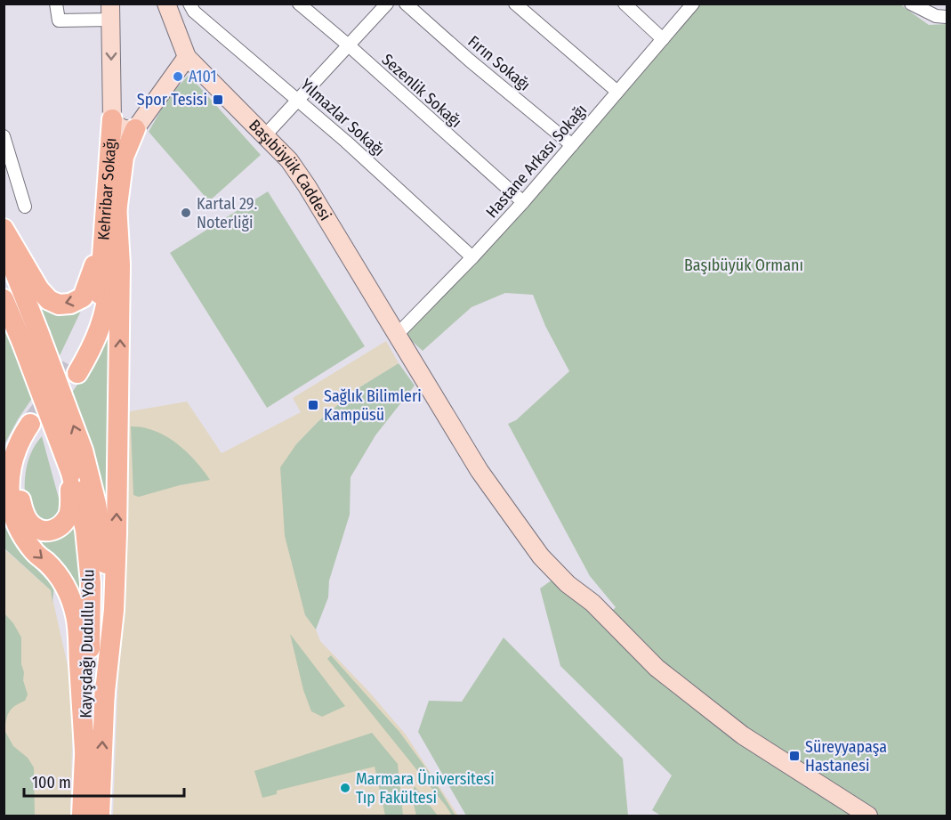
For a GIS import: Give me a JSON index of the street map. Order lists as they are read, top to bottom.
{
  "streets": {
    "main road": ["Başıbüyük Caddesi", "Kehribar Sokağı", "Kayışdağı Dudullu Yolu"],
    "street": [
      "Fırın Sokağı",
      "Sezenlik Sokağı",
      "Yılmazlar Sokağı",
      "Hastane Arkası Sokağı"
    ]
  },
  "crossings": [
    ["Fırın Sokağı", "Hastane Arkası Sokağı"],
    ["Sezenlik Sokağı", "Hastane Arkası Sokağı"],
    ["Yılmazlar Sokağı", "Hastane Arkası Sokağı"],
    ["Hastane Arkası Sokağı", "Başıbüyük Caddesi"]
  ],
  "one_way": ["Kehribar Sokağı"],
  "parks": ["Başıbüyük Ormanı"],
  "places": {
    "other": ["A101", "Kartal 29. Noterliği", "Marmara Üniversitesi Tıp Fakültesi"],
    "transit": ["Spor Tesisi", "Sağlık Bilimleri Kampüsü", "Süreyyapaşa Hastanesi"]
  },
  "scale_bar": "100 m"
}
